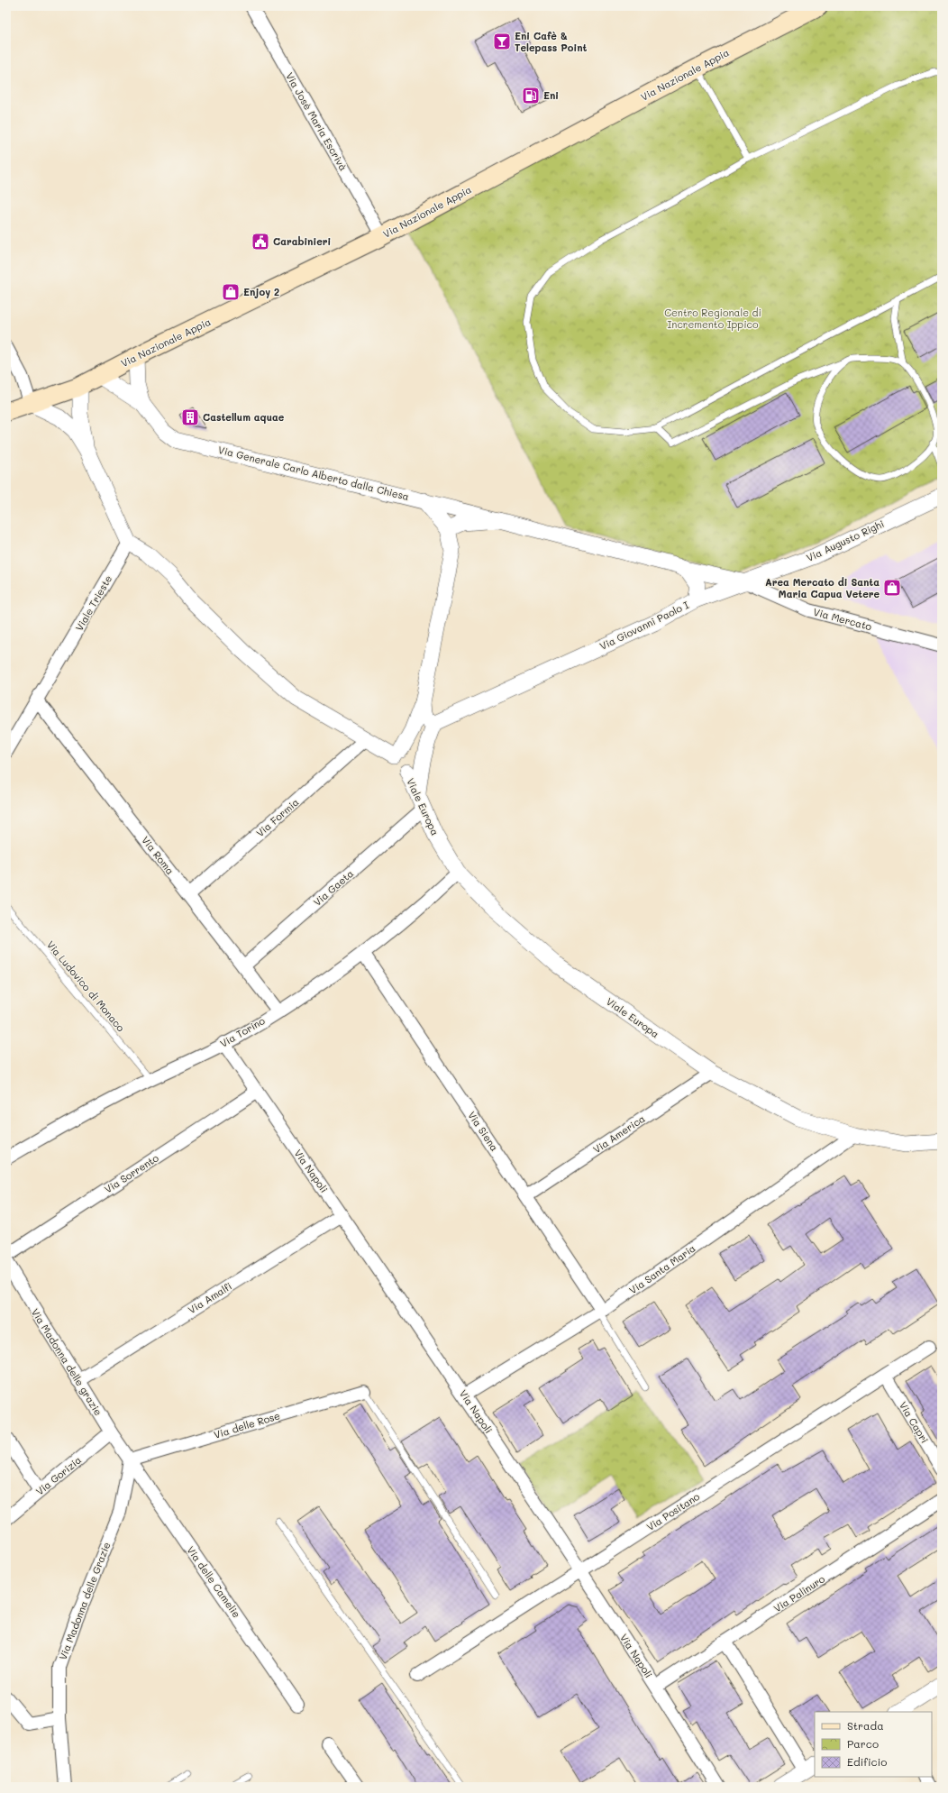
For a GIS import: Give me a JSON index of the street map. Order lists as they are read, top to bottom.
{
  "streets": {
    "main road": ["Via Nazionale Appia"],
    "street": [
      "Via Josè Maria Escrivà",
      "Via Generale Carlo Alberto dalla Chiesa",
      "Via Augusto Righi",
      "Viale Trieste",
      "Via Mercato",
      "Via Giovanni Paolo I",
      "Viale Europa",
      "Via Formia",
      "Via Roma",
      "Via Gaeta",
      "Via Torino",
      "Via Siena",
      "Via America",
      "Via Napoli",
      "Via Sorrento",
      "Via Santa Maria",
      "Via Amalfi",
      "Via Madonna delle grazie",
      "Via Capri",
      "Via delle Rose",
      "Via Gorizia",
      "Via Positano",
      "Via delle Camelie",
      "Via Palinuro",
      "Via Madonna delle Grazie"
    ],
    "lane": ["Via Ludovico di Monaco"]
  },
  "crossings": [
    ["Via Nazionale Appia", "Via Josè Maria Escrivà"],
    ["Via Nazionale Appia", "Via Generale Carlo Alberto dalla Chiesa"],
    ["Via Generale Carlo Alberto dalla Chiesa", "Via Giovanni Paolo I"],
    ["Via Augusto Righi", "Via Mercato"],
    ["Via Augusto Righi", "Via Giovanni Paolo I"],
    ["Viale Trieste", "Via Roma"],
    ["Viale Europa", "Via Gaeta"],
    ["Viale Europa", "Via Torino"],
    ["Viale Europa", "Via America"],
    ["Viale Europa", "Via Santa Maria"],
    ["Via Formia", "Via Roma"],
    ["Via Roma", "Via Gaeta"],
    ["Via Roma", "Via Torino"],
    ["Via Ludovico di Monaco", "Via Torino"],
    ["Via Torino", "Via Siena"],
    ["Via Torino", "Via Napoli"],
    ["Via Siena", "Via America"],
    ["Via Siena", "Via Santa Maria"],
    ["Via Napoli", "Via Sorrento"],
    ["Via Napoli", "Via Santa Maria"],
    ["Via Napoli", "Via Amalfi"],
    ["Via Napoli", "Via Positano"],
    ["Via Napoli", "Via Palinuro"],
    ["Via Amalfi", "Via Madonna delle grazie"],
    ["Via Madonna delle grazie", "Via delle Rose"],
    ["Via Madonna delle grazie", "Via Gorizia"],
    ["Via Madonna delle grazie", "Via delle Camelie"],
    ["Via Madonna delle grazie", "Via Madonna delle Grazie"],
    ["Via Capri", "Via Positano"],
    ["Via delle Rose", "Via delle Camelie"],
    ["Via delle Rose", "Via Madonna delle Grazie"],
    ["Via delle Camelie", "Via Madonna delle Grazie"]
  ],
  "parks": ["Centro Regionale di Incremento Ippico"],
  "places": {
    "bar": ["Eni Cafè & Telepass Point"],
    "fuel station": ["Eni"],
    "public building": ["Carabinieri"],
    "shop": ["Enjoy 2", "Area Mercato di Santa Maria Capua Vetere"],
    "building": ["Castellum aquae"]
  },
  "legend": ["Strada", "Parco", "Edificio"]
}
